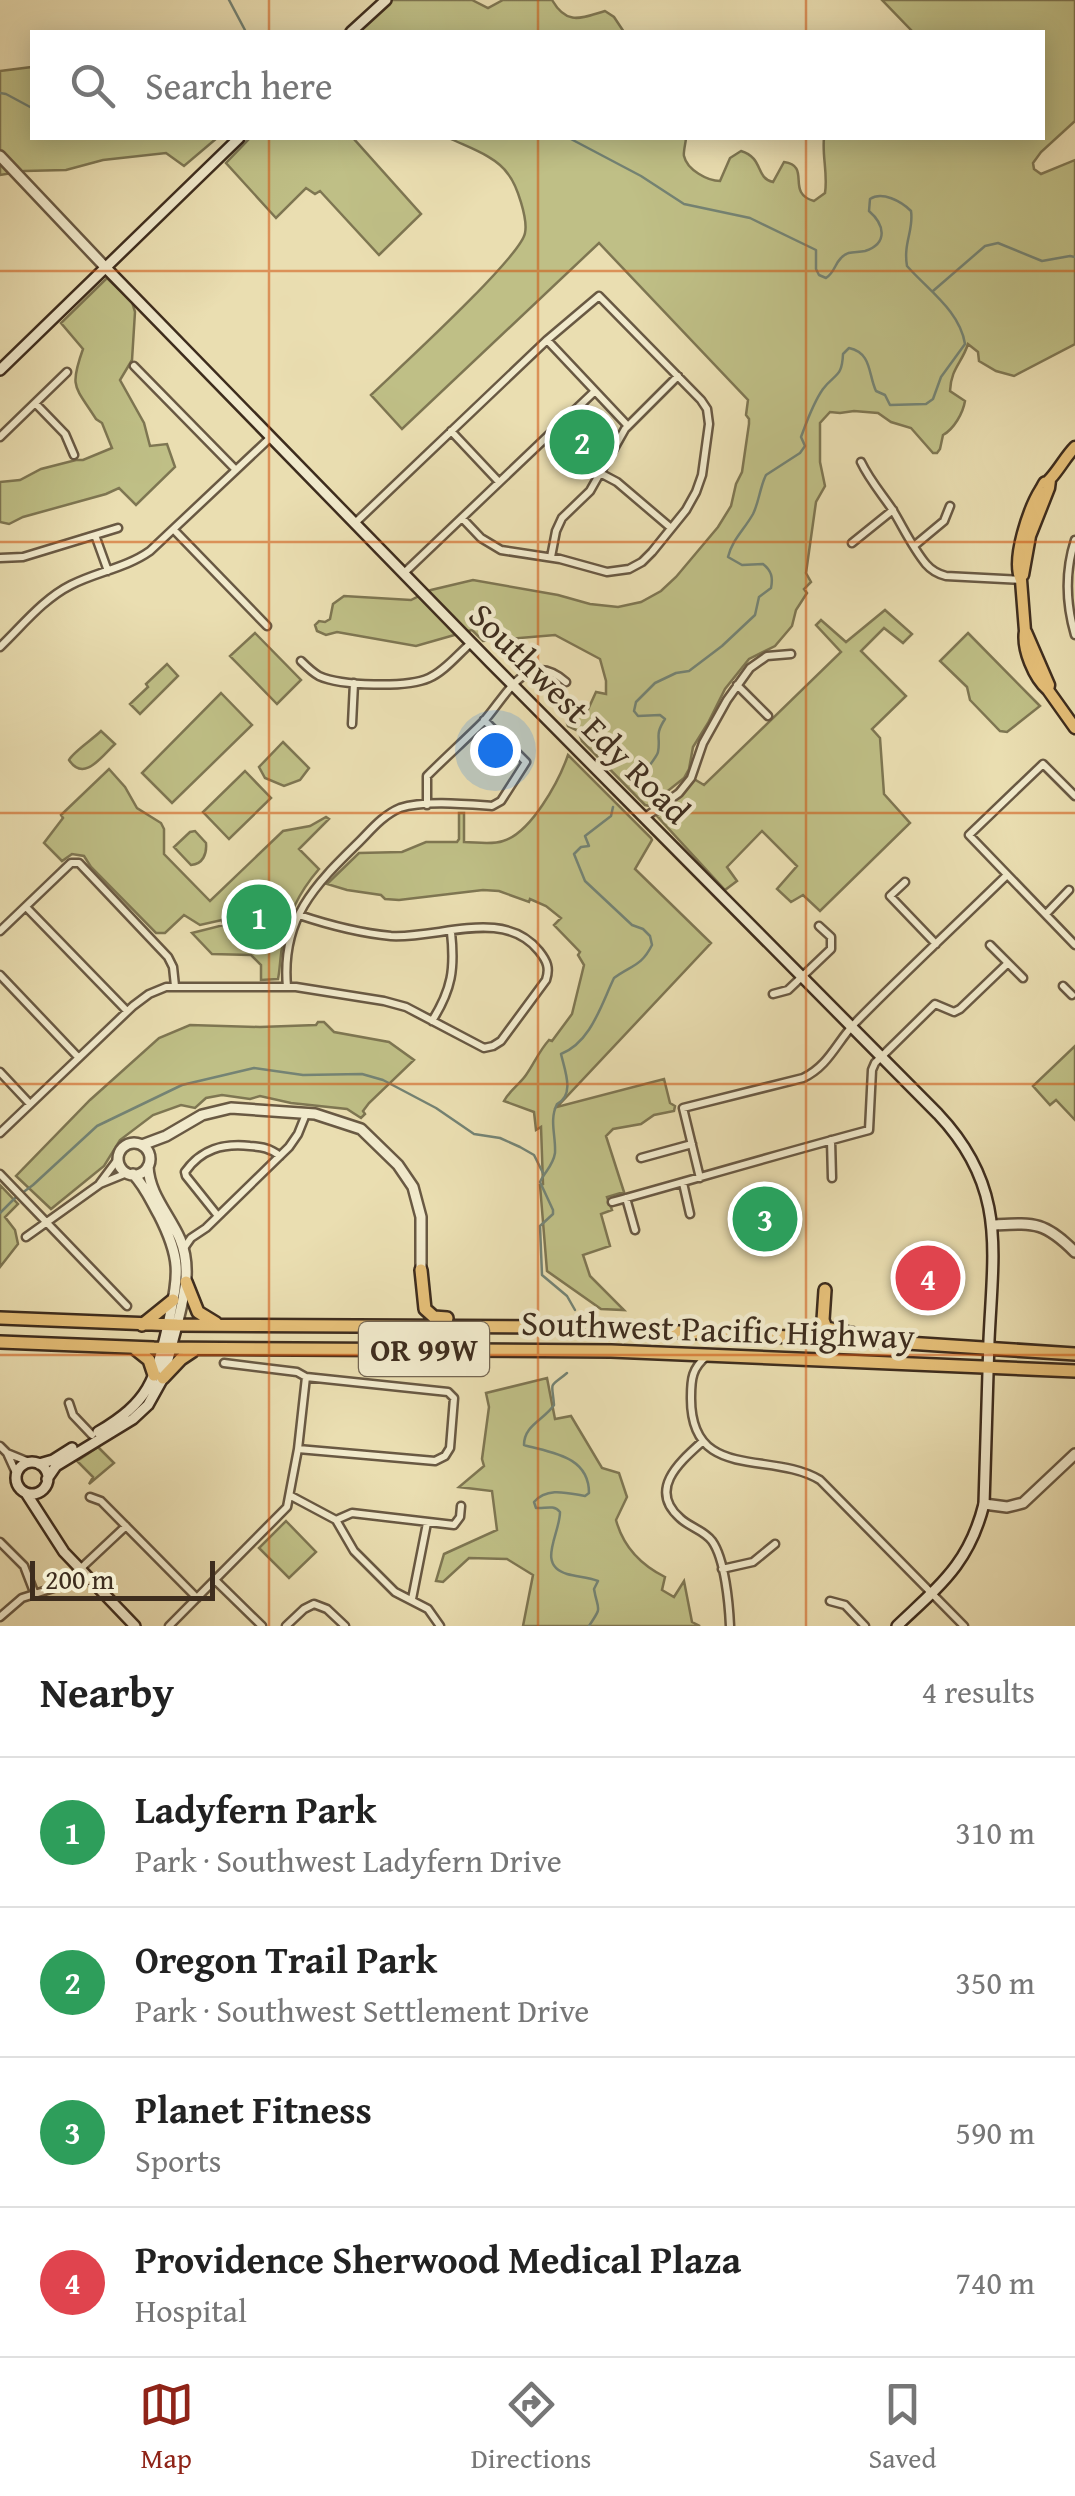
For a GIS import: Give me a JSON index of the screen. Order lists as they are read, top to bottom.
{
  "streets": {
    "highway": ["Southwest Pacific Highway", "OR 99W"],
    "main road": ["Southwest Edy Road"]
  },
  "crossings": [
    ["Southwest Edy Road", "Southwest Pacific Highway"]
  ],
  "scale_bar": "200 m",
  "page": {
    "search": "Search here",
    "pins": [
      "2",
      "1",
      "3",
      "4"
    ],
    "scale": "200 m",
    "heading": ["Nearby", "4 results"],
    "list": [
      {
        "mark": "1",
        "name": "Ladyfern Park",
        "note": "Park · Southwest Ladyfern Drive",
        "value": "310 m"
      },
      {
        "mark": "2",
        "name": "Oregon Trail Park",
        "note": "Park · Southwest Settlement Drive",
        "value": "350 m"
      },
      {
        "mark": "3",
        "name": "Planet Fitness",
        "note": "Sports",
        "value": "590 m"
      },
      {
        "mark": "4",
        "name": "Providence Sherwood Medical Plaza",
        "note": "Hospital",
        "value": "740 m"
      }
    ],
    "nav": ["Map", "Directions", "Saved"]
  }
}
